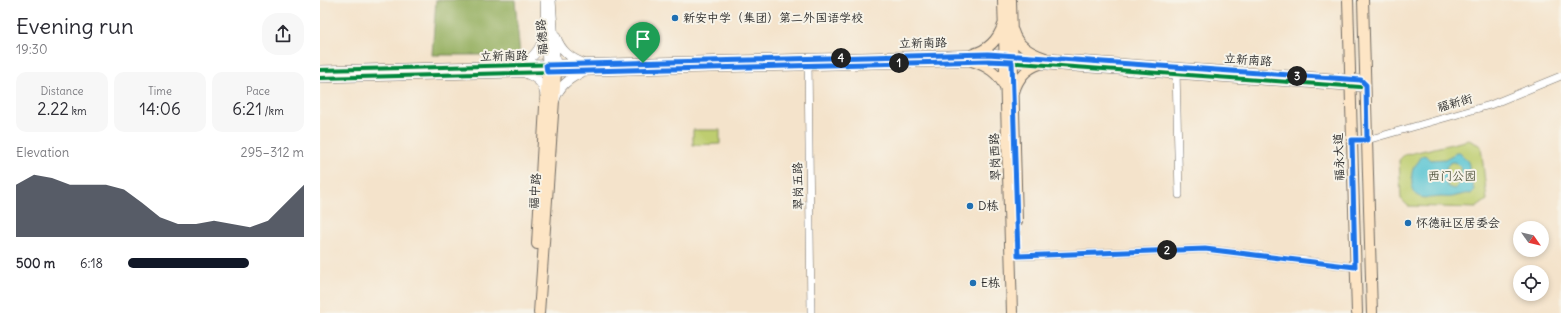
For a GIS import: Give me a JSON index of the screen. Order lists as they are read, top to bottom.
{
  "streets": {
    "main road": ["翠岗西路", "福永大道", "福中路"],
    "street": [
      "福德路",
      "立新南路",
      "福新街",
      "翠岗五路"
    ]
  },
  "crossings": [
    ["福德路", "立新南路"],
    ["福德路", "福中路"],
    ["立新南路", "翠岗西路"],
    ["立新南路", "福永大道"],
    ["立新南路", "翠岗五路"],
    ["立新南路", "福中路"],
    ["福新街", "福永大道"]
  ],
  "parks": ["西门公园"],
  "places": [
    "新安中学（集团）第二外国语学校",
    "D栋",
    "怀德社区居委会",
    "E栋"
  ],
  "north": "bottom right",
  "page": {
    "heading": ["Evening run", "19:30"],
    "pins": [
      "4",
      "1",
      "3",
      "2"
    ],
    "stats": [
      ["Distance", "2.22 km"],
      ["Time", "14:06"],
      ["Pace", "6:21 /km"]
    ],
    "chart": ["Elevation", "295–312 m"],
    "list": [
      {
        "name": "500 m",
        "note": "6:18"
      }
    ]
  }
}
